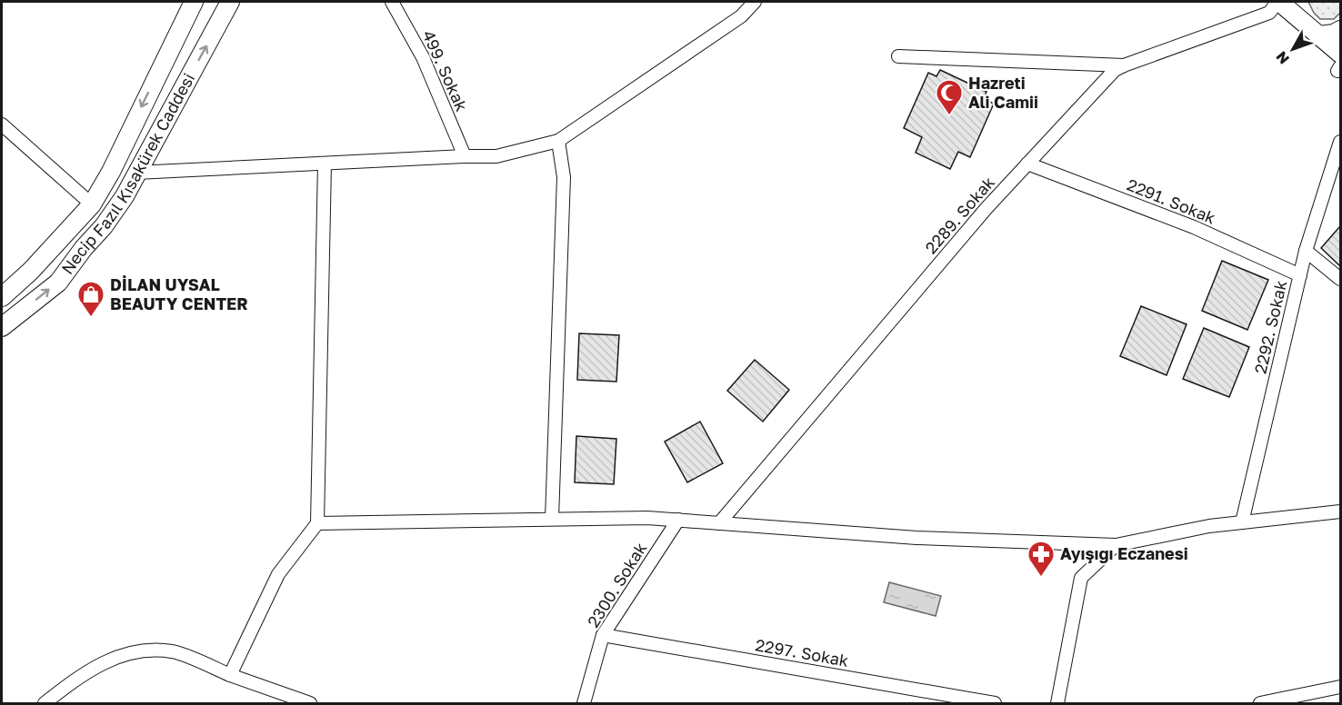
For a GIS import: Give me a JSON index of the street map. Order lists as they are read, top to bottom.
{
  "streets": {
    "main road": ["Necip Fazıl Kısakürek Caddesi"],
    "street": [
      "499. Sokak",
      "2291. Sokak",
      "2289. Sokak",
      "2292. Sokak",
      "2300. Sokak",
      "2297. Sokak"
    ]
  },
  "crossings": [
    ["2291. Sokak", "2289. Sokak"],
    ["2291. Sokak", "2292. Sokak"],
    ["2300. Sokak", "2297. Sokak"]
  ],
  "places": {
    "mosque": ["Hazreti Ali Camii"],
    "shop": ["DİLAN UYSAL BEAUTY CENTER"],
    "pharmacy": ["Ayışığı Eczanesi"]
  },
  "north": "bottom left"
}
